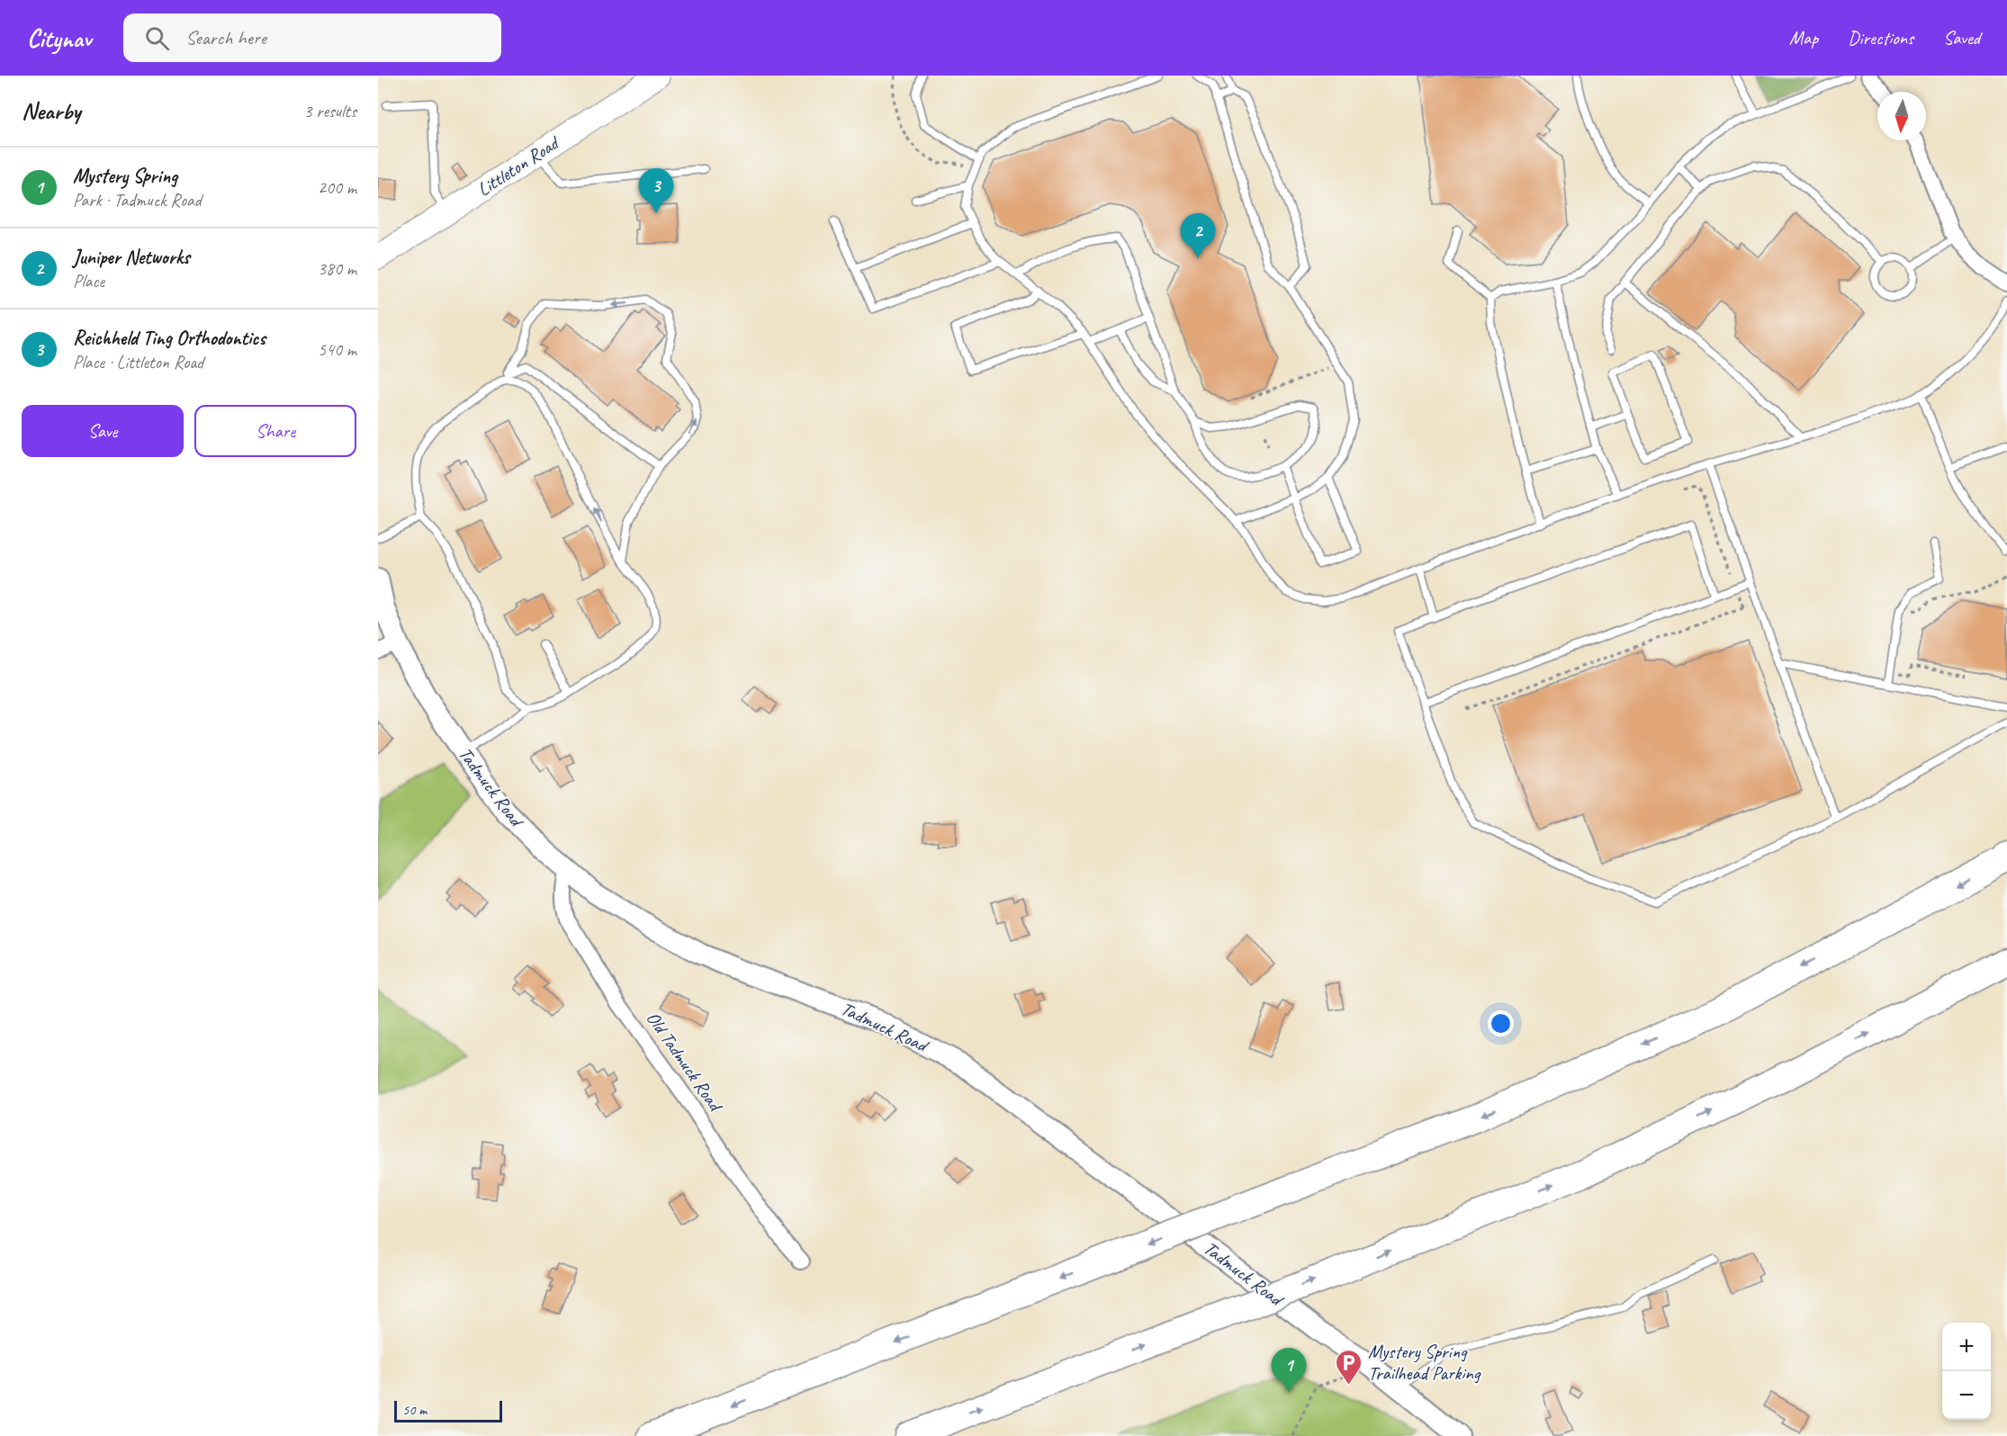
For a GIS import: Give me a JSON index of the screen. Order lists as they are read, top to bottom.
{
  "streets": {
    "main road": ["Littleton Road"],
    "street": ["Tadmuck Road", "Old Tadmuck Road"]
  },
  "crossings": [
    ["Tadmuck Road", "Old Tadmuck Road"]
  ],
  "places": {
    "parking": ["Mystery Spring Trailhead Parking"]
  },
  "scale_bar": "50 m",
  "north": "bottom",
  "page": {
    "header": "Citynav",
    "search": "Search here",
    "nav": ["Map", "Directions", "Saved"],
    "heading": ["Nearby", "3 results"],
    "list": [
      {
        "mark": "1",
        "name": "Mystery Spring",
        "note": "Park · Tadmuck Road",
        "value": "200 m"
      },
      {
        "mark": "2",
        "name": "Juniper Networks",
        "note": "Place",
        "value": "380 m"
      },
      {
        "mark": "3",
        "name": "Reichheld Ting Orthodontics",
        "note": "Place · Littleton Road",
        "value": "540 m"
      }
    ],
    "pins": ["3", "2", "1"],
    "buttons": ["Save", "Share"],
    "map_buttons": ["+", "−"],
    "scale": "50 m"
  }
}
